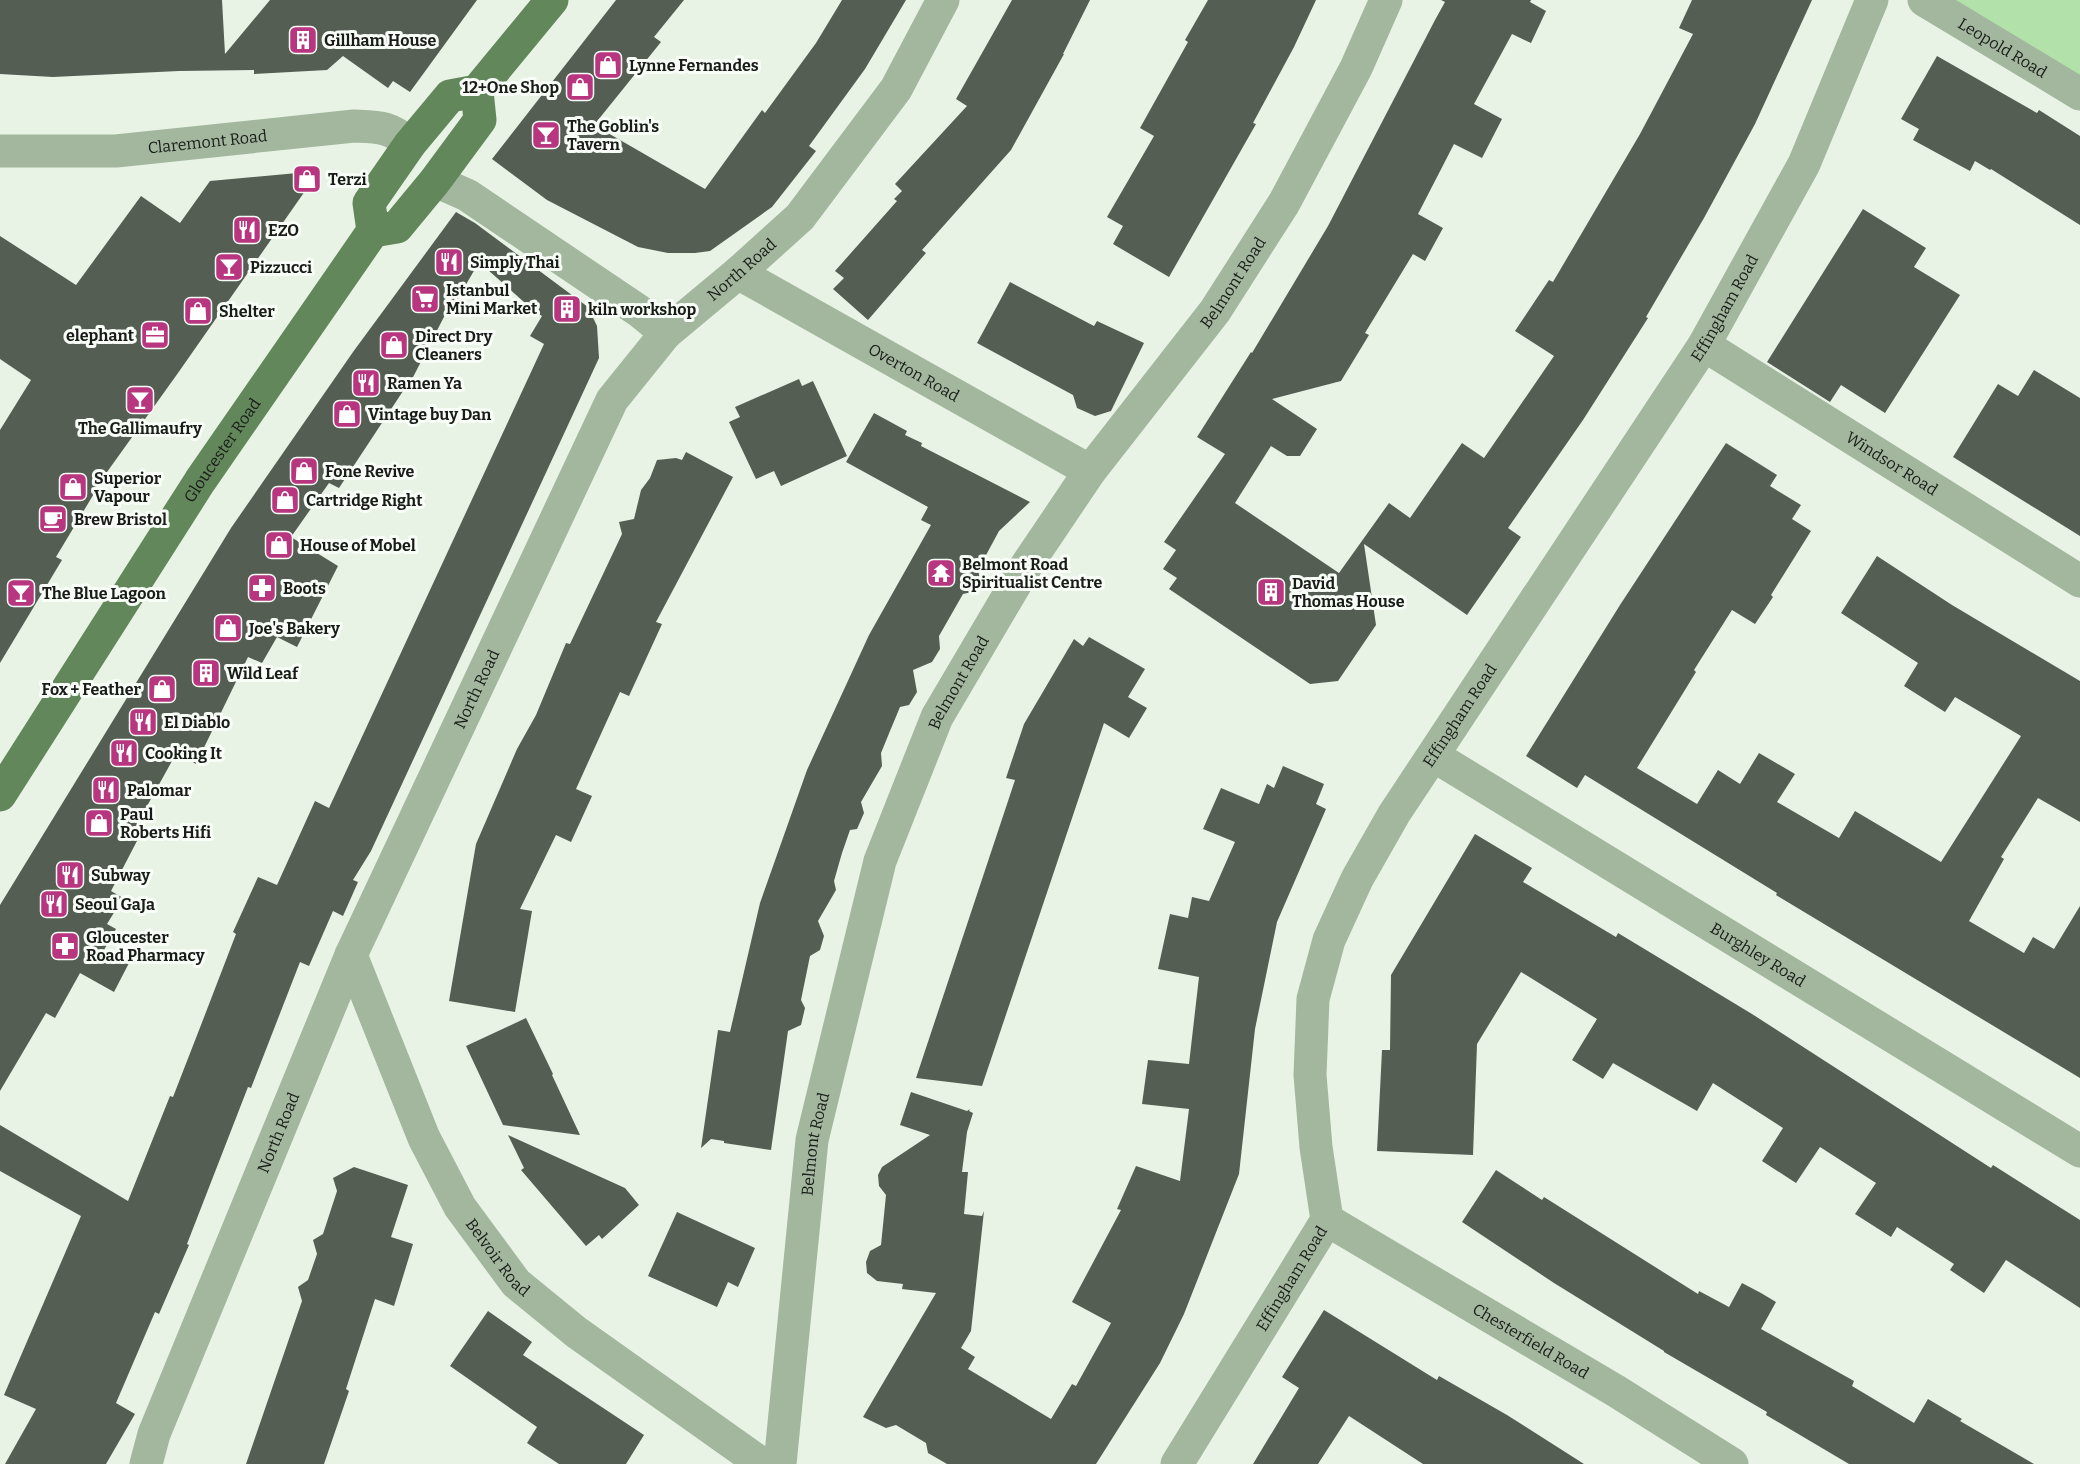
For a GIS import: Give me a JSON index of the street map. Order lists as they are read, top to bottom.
{
  "streets": {
    "main road": ["Gloucester Road"],
    "street": [
      "Leopold Road",
      "Claremont Road",
      "North Road",
      "Belmont Road",
      "Effingham Road",
      "Overton Road",
      "Windsor Road",
      "Burghley Road",
      "Belvoir Road",
      "Chesterfield Road"
    ]
  },
  "crossings": [
    ["North Road", "Overton Road"],
    ["North Road", "Belvoir Road"],
    ["Belmont Road", "Overton Road"],
    ["Effingham Road", "Windsor Road"],
    ["Effingham Road", "Burghley Road"],
    ["Effingham Road", "Chesterfield Road"]
  ],
  "places": {
    "building": [
      "Gillham House",
      "kiln workshop",
      "David Thomas House",
      "Wild Leaf"
    ],
    "shop": [
      "Lynne Fernandes",
      "12+One Shop",
      "Terzi",
      "Shelter",
      "Direct Dry Cleaners",
      "Vintage buy Dan",
      "Fone Revive",
      "Superior Vapour",
      "Cartridge Right",
      "House of Mobel",
      "Joe's Bakery",
      "Fox + Feather",
      "Paul Roberts Hifi"
    ],
    "bar": [
      "The Goblin's Tavern",
      "Pizzucci",
      "The Gallimaufry",
      "The Blue Lagoon"
    ],
    "restaurant": [
      "EZO",
      "Simply Thai",
      "Ramen Ya",
      "El Diablo",
      "Cooking It",
      "Palomar",
      "Subway",
      "Seoul GaJa"
    ],
    "supermarket": ["Istanbul Mini Market"],
    "office": ["elephant"],
    "cafe": ["Brew Bristol"],
    "temple": ["Belmont Road Spiritualist Centre"],
    "pharmacy": ["Boots", "Gloucester Road Pharmacy"]
  }
}
